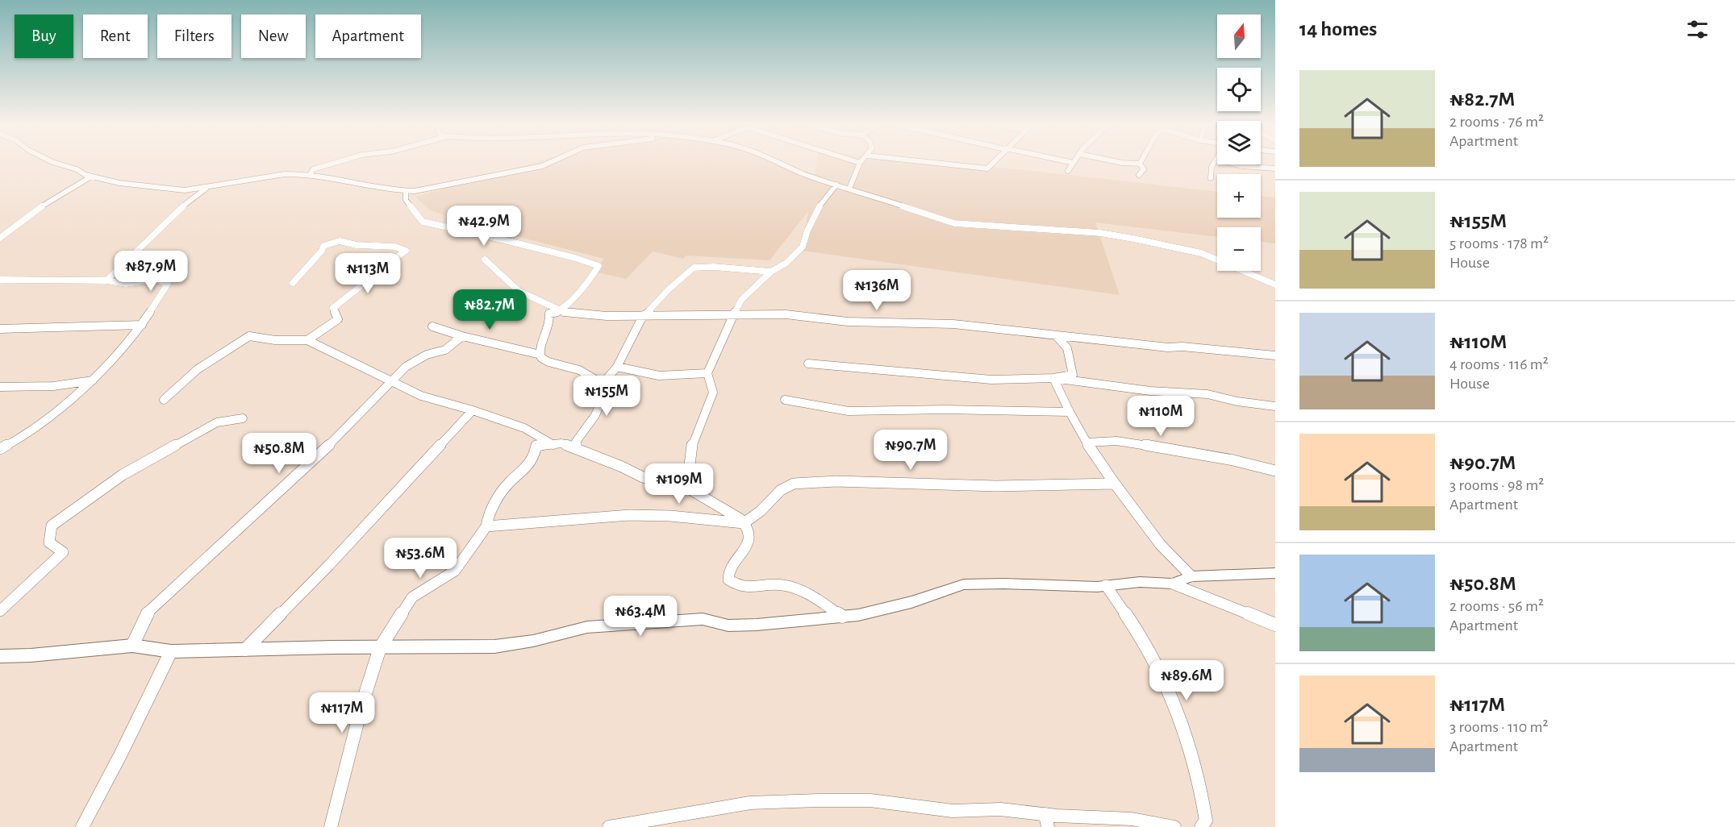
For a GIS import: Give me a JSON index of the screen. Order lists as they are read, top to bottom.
{
  "north": "top",
  "page": {
    "heading": "14 homes",
    "map_buttons": ["+", "−"],
    "chip": [
      "Buy",
      "Rent",
      "Filters",
      "New",
      "Apartment"
    ],
    "list": [
      {
        "name": "₦82.7M",
        "note": "2 rooms · 76 m² · Apartment"
      },
      {
        "name": "₦155M",
        "note": "5 rooms · 178 m² · House"
      },
      {
        "name": "₦110M",
        "note": "4 rooms · 116 m² · House"
      },
      {
        "name": "₦90.7M",
        "note": "3 rooms · 98 m² · Apartment"
      },
      {
        "name": "₦50.8M",
        "note": "2 rooms · 56 m² · Apartment"
      },
      {
        "name": "₦117M",
        "note": "3 rooms · 110 m² · Apartment"
      }
    ],
    "price": [
      "₦42.9M",
      "₦87.9M",
      "₦113M",
      "₦136M",
      "₦82.7M",
      "₦155M",
      "₦110M",
      "₦90.7M",
      "₦50.8M",
      "₦109M",
      "₦53.6M",
      "₦63.4M",
      "₦89.6M",
      "₦117M"
    ]
  }
}
